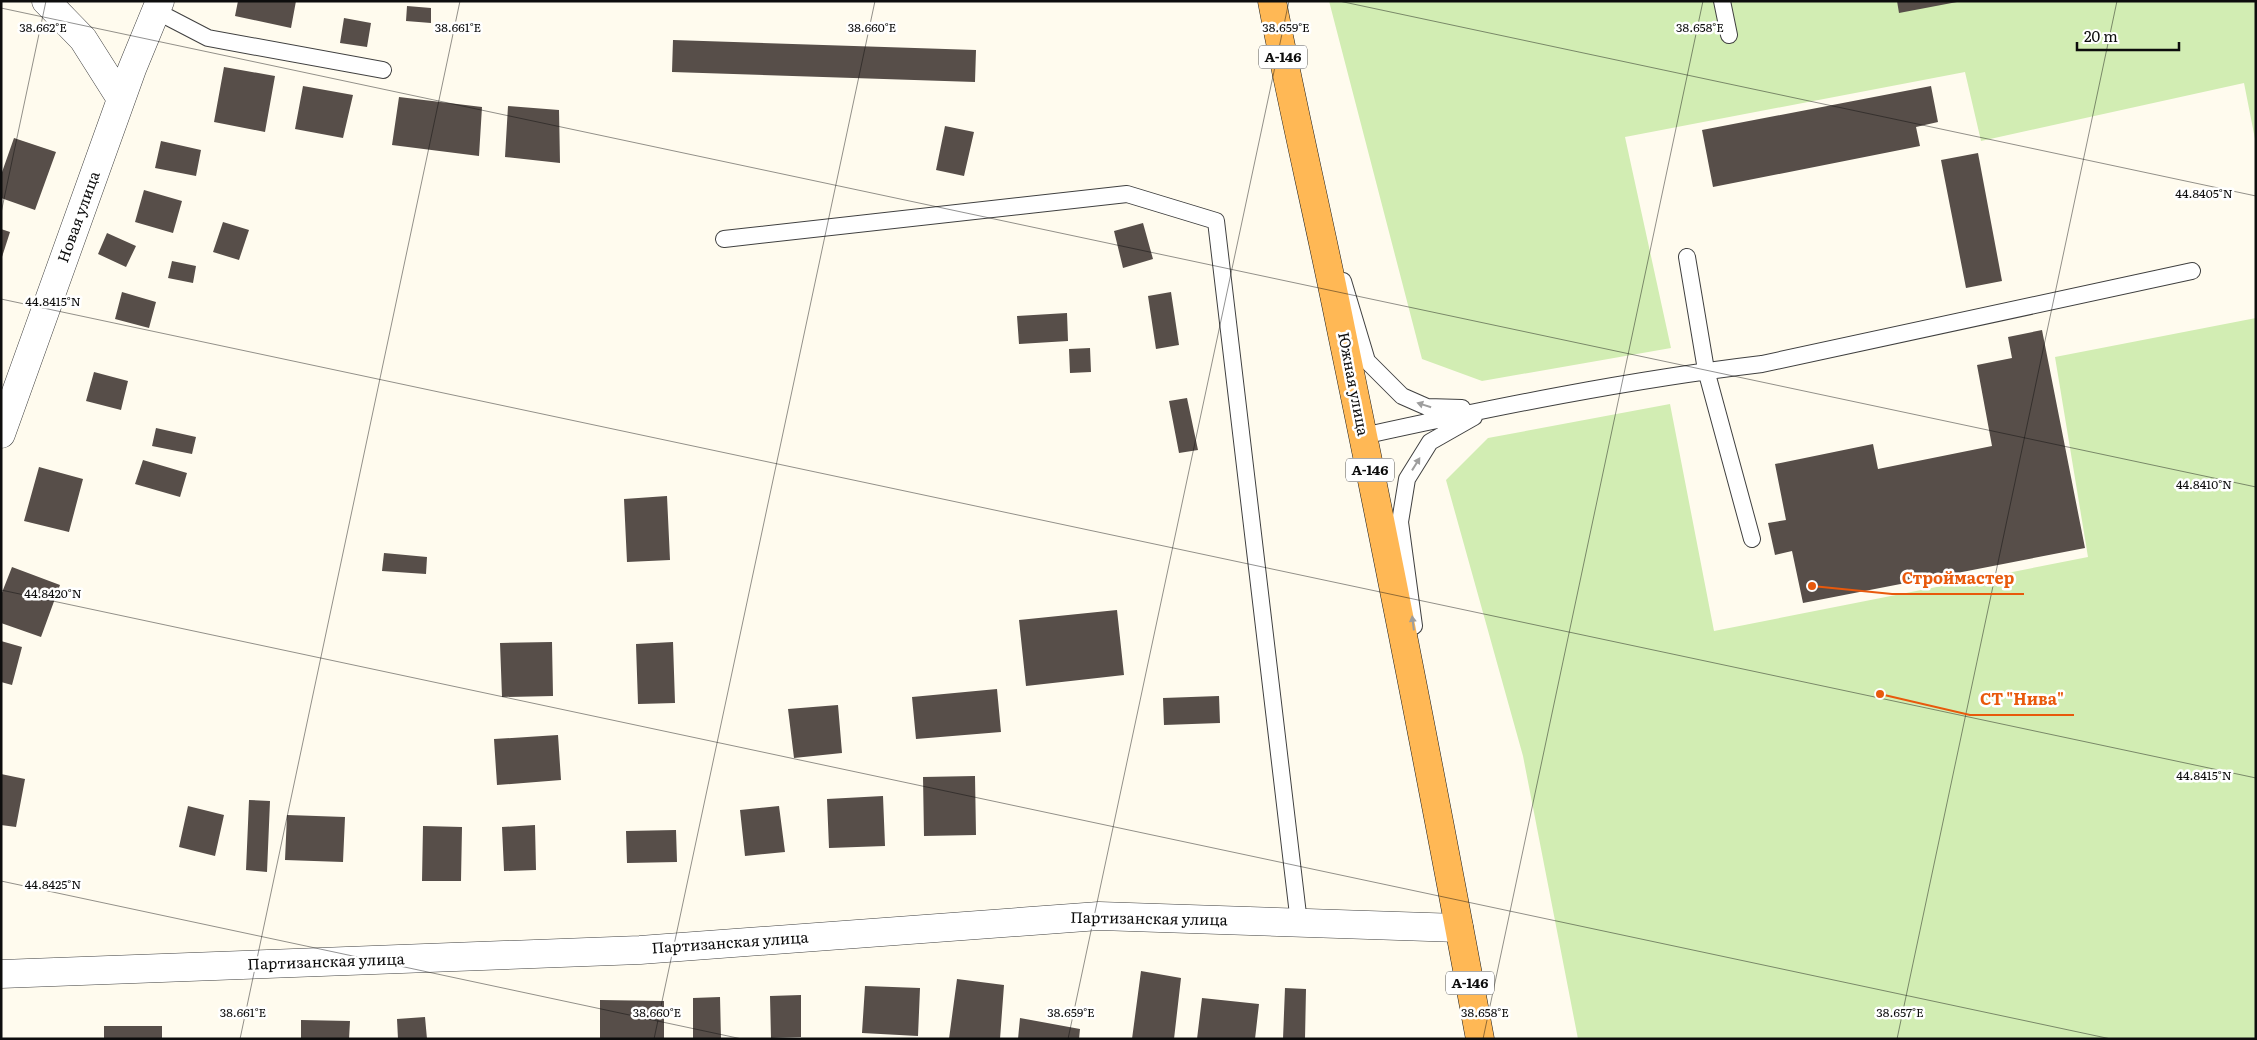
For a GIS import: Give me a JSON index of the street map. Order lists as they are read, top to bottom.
{
  "streets": {
    "highway": ["А-146", "Южная улица"],
    "street": ["Новая улица", "Партизанская улица"]
  },
  "crossings": [
    ["А-146", "Южная улица"],
    ["А-146", "Партизанская улица"]
  ],
  "places": ["Строймастер", "СТ \"Нива\""],
  "scale_bar": "20 m",
  "coordinates": [
    "38.662°E",
    "38.661°E",
    "38.660°E",
    "38.659°E",
    "38.658°E",
    "44.8405°N",
    "44.8415°N",
    "44.8410°N",
    "44.8420°N",
    "44.8425°N",
    "38.657°E"
  ]
}
